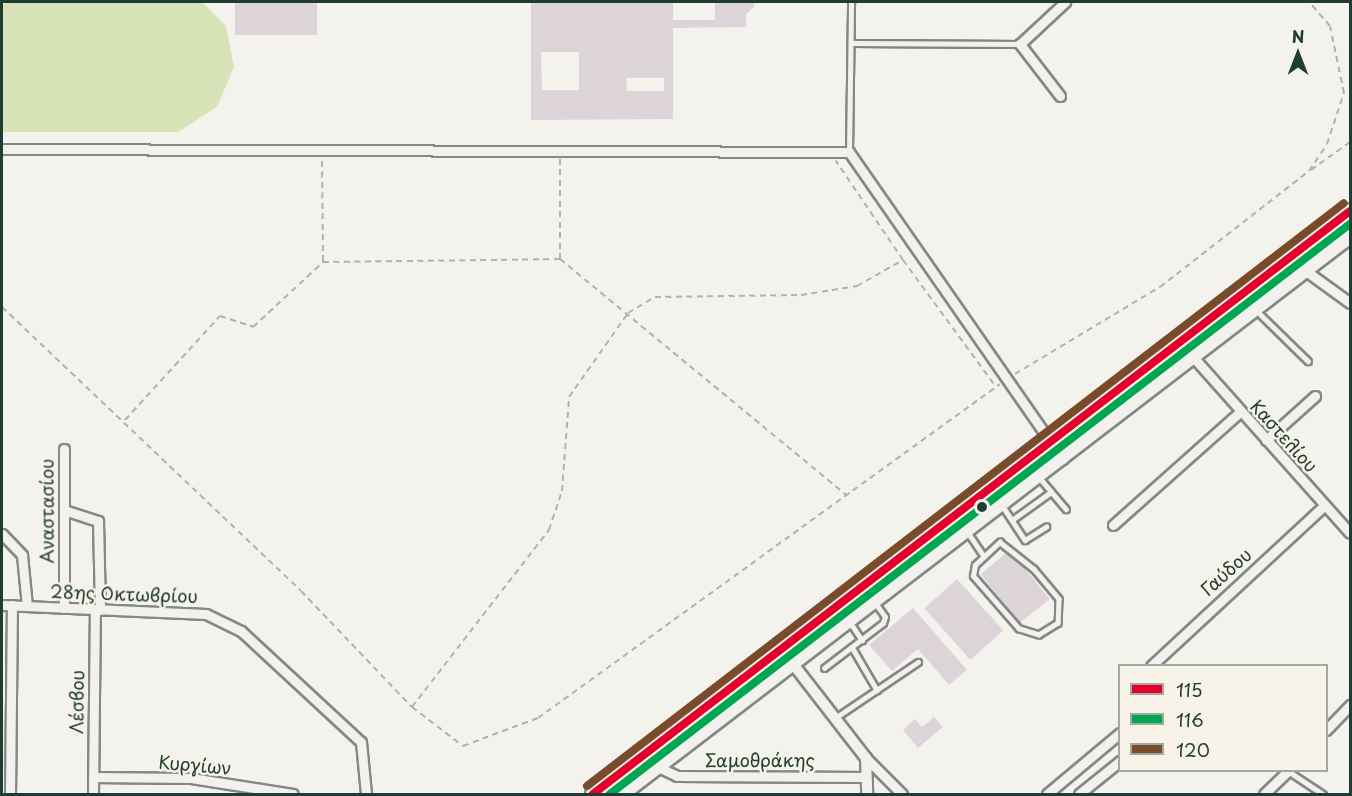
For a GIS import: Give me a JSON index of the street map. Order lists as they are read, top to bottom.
{
  "streets": {
    "street": [
      "Καστελίου",
      "Αναστασίου",
      "Γαύδου",
      "28ης Οκτωβρίου",
      "Λέσβου",
      "Σαμοθράκης",
      "Κυργίων"
    ]
  },
  "crossings": [
    ["Καστελίου", "Γαύδου"],
    ["Αναστασίου", "28ης Οκτωβρίου"],
    ["Αναστασίου", "Λέσβου"],
    ["28ης Οκτωβρίου", "Λέσβου"],
    ["Λέσβου", "Κυργίων"]
  ],
  "lines": ["transit line 120", "transit line 115", "transit line 116"],
  "legend": ["115", "116", "120"],
  "north": "top"
}
